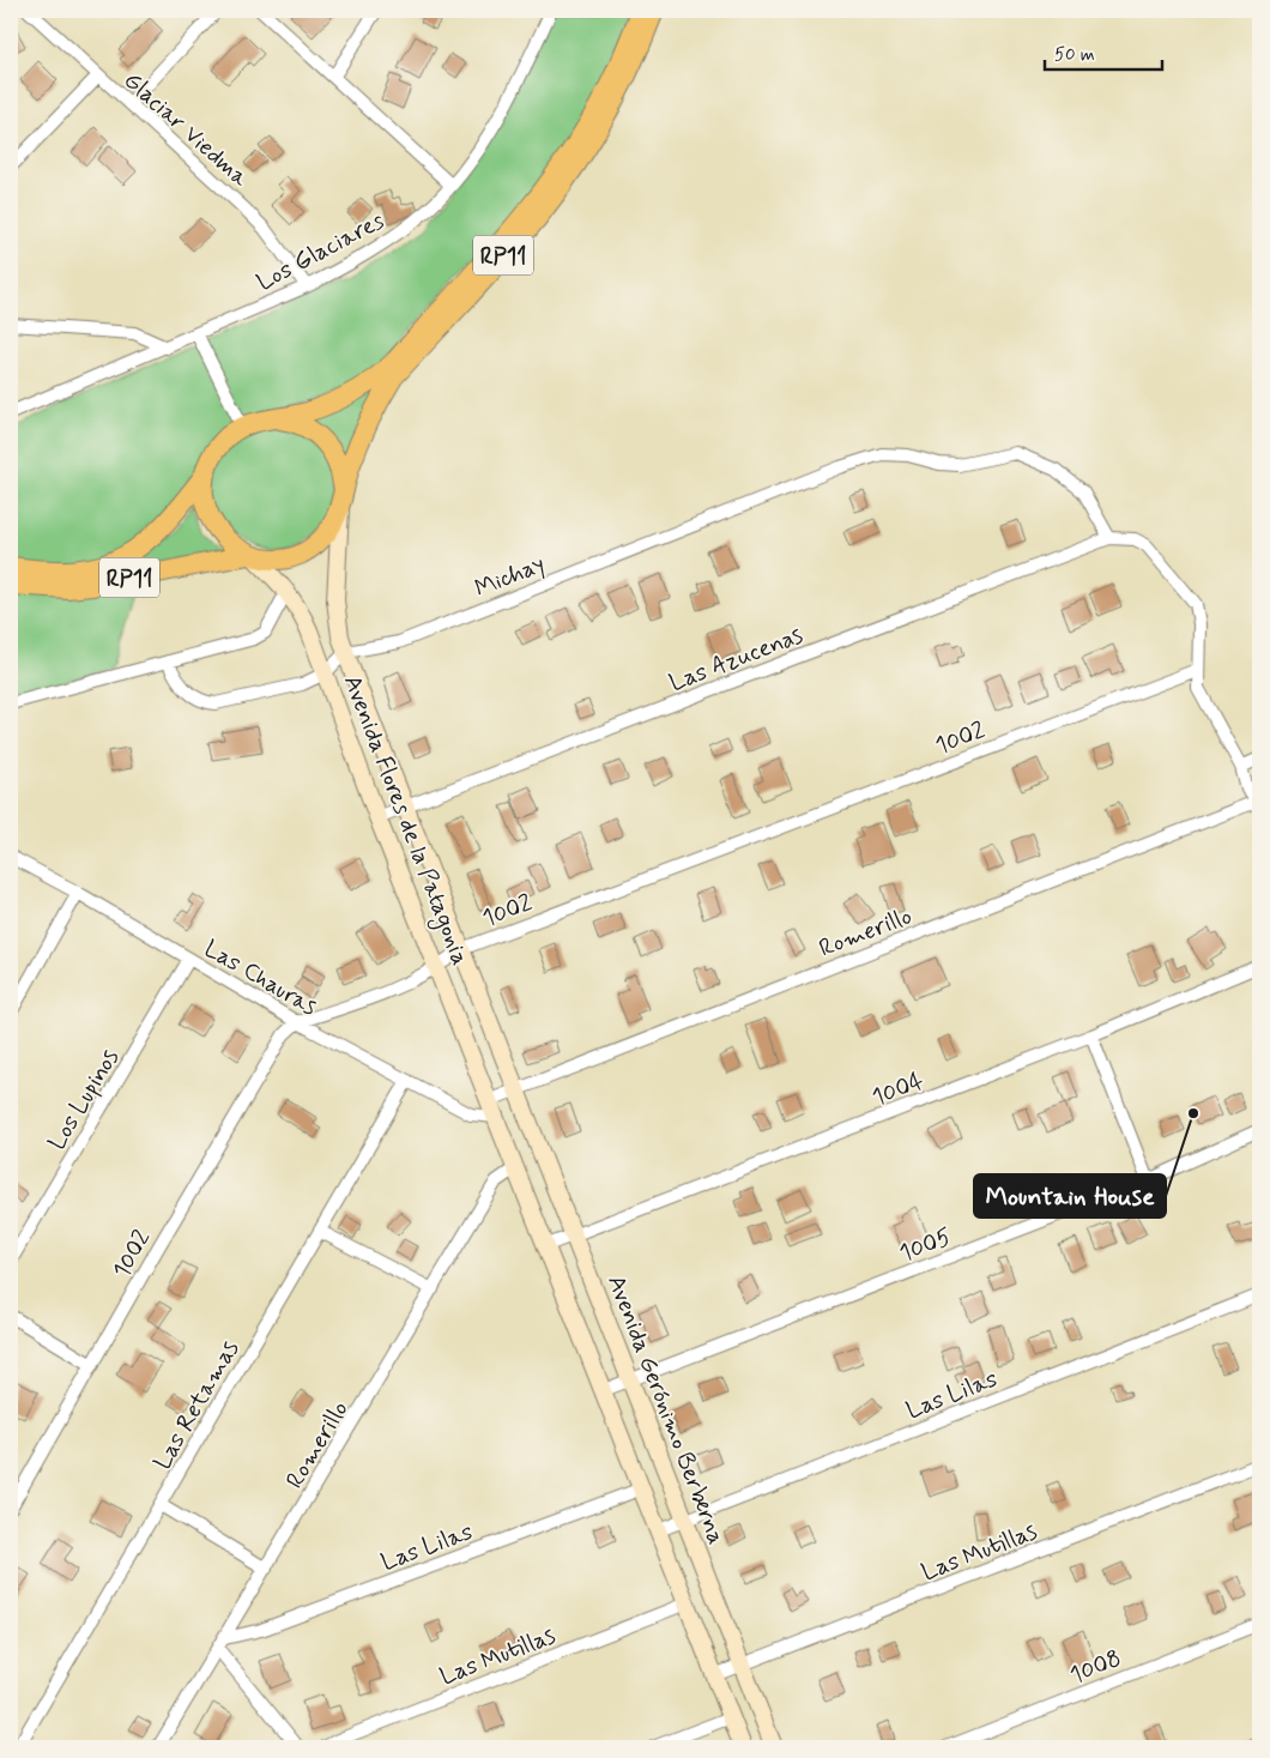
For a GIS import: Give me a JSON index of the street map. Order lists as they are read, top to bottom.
{
  "streets": {
    "main road": ["RP11"],
    "street": [
      "Glaciar Viedma",
      "Los Glaciares",
      "Michay",
      "Las Azucenas",
      "1002",
      "Avenida Flores de la Patagonia",
      "Romerillo",
      "Las Chauras",
      "1004",
      "Los Lupinos",
      "1005",
      "Las Lilas",
      "Las Retamas",
      "Avenida Gerónimo Berberna",
      "Las Mutillas",
      "1008"
    ]
  },
  "crossings": [
    ["Glaciar Viedma", "Los Glaciares"],
    ["RP11", "Avenida Flores de la Patagonia"],
    ["Michay", "Las Azucenas"],
    ["Michay", "Avenida Flores de la Patagonia"],
    ["Las Azucenas", "Avenida Flores de la Patagonia"],
    ["1002", "Avenida Flores de la Patagonia"],
    ["1002", "Las Chauras"],
    ["Avenida Flores de la Patagonia", "Romerillo"],
    ["Avenida Flores de la Patagonia", "Las Chauras"],
    ["Avenida Flores de la Patagonia", "Avenida Gerónimo Berberna"],
    ["Romerillo", "Las Lilas"],
    ["Romerillo", "Avenida Gerónimo Berberna"],
    ["Las Chauras", "Los Lupinos"],
    ["Las Chauras", "Las Retamas"],
    ["1004", "Avenida Gerónimo Berberna"],
    ["1005", "Avenida Gerónimo Berberna"],
    ["Las Lilas", "Avenida Gerónimo Berberna"],
    ["Avenida Gerónimo Berberna", "Las Mutillas"]
  ],
  "places": ["Mountain House"],
  "scale_bar": "50 m"
}
